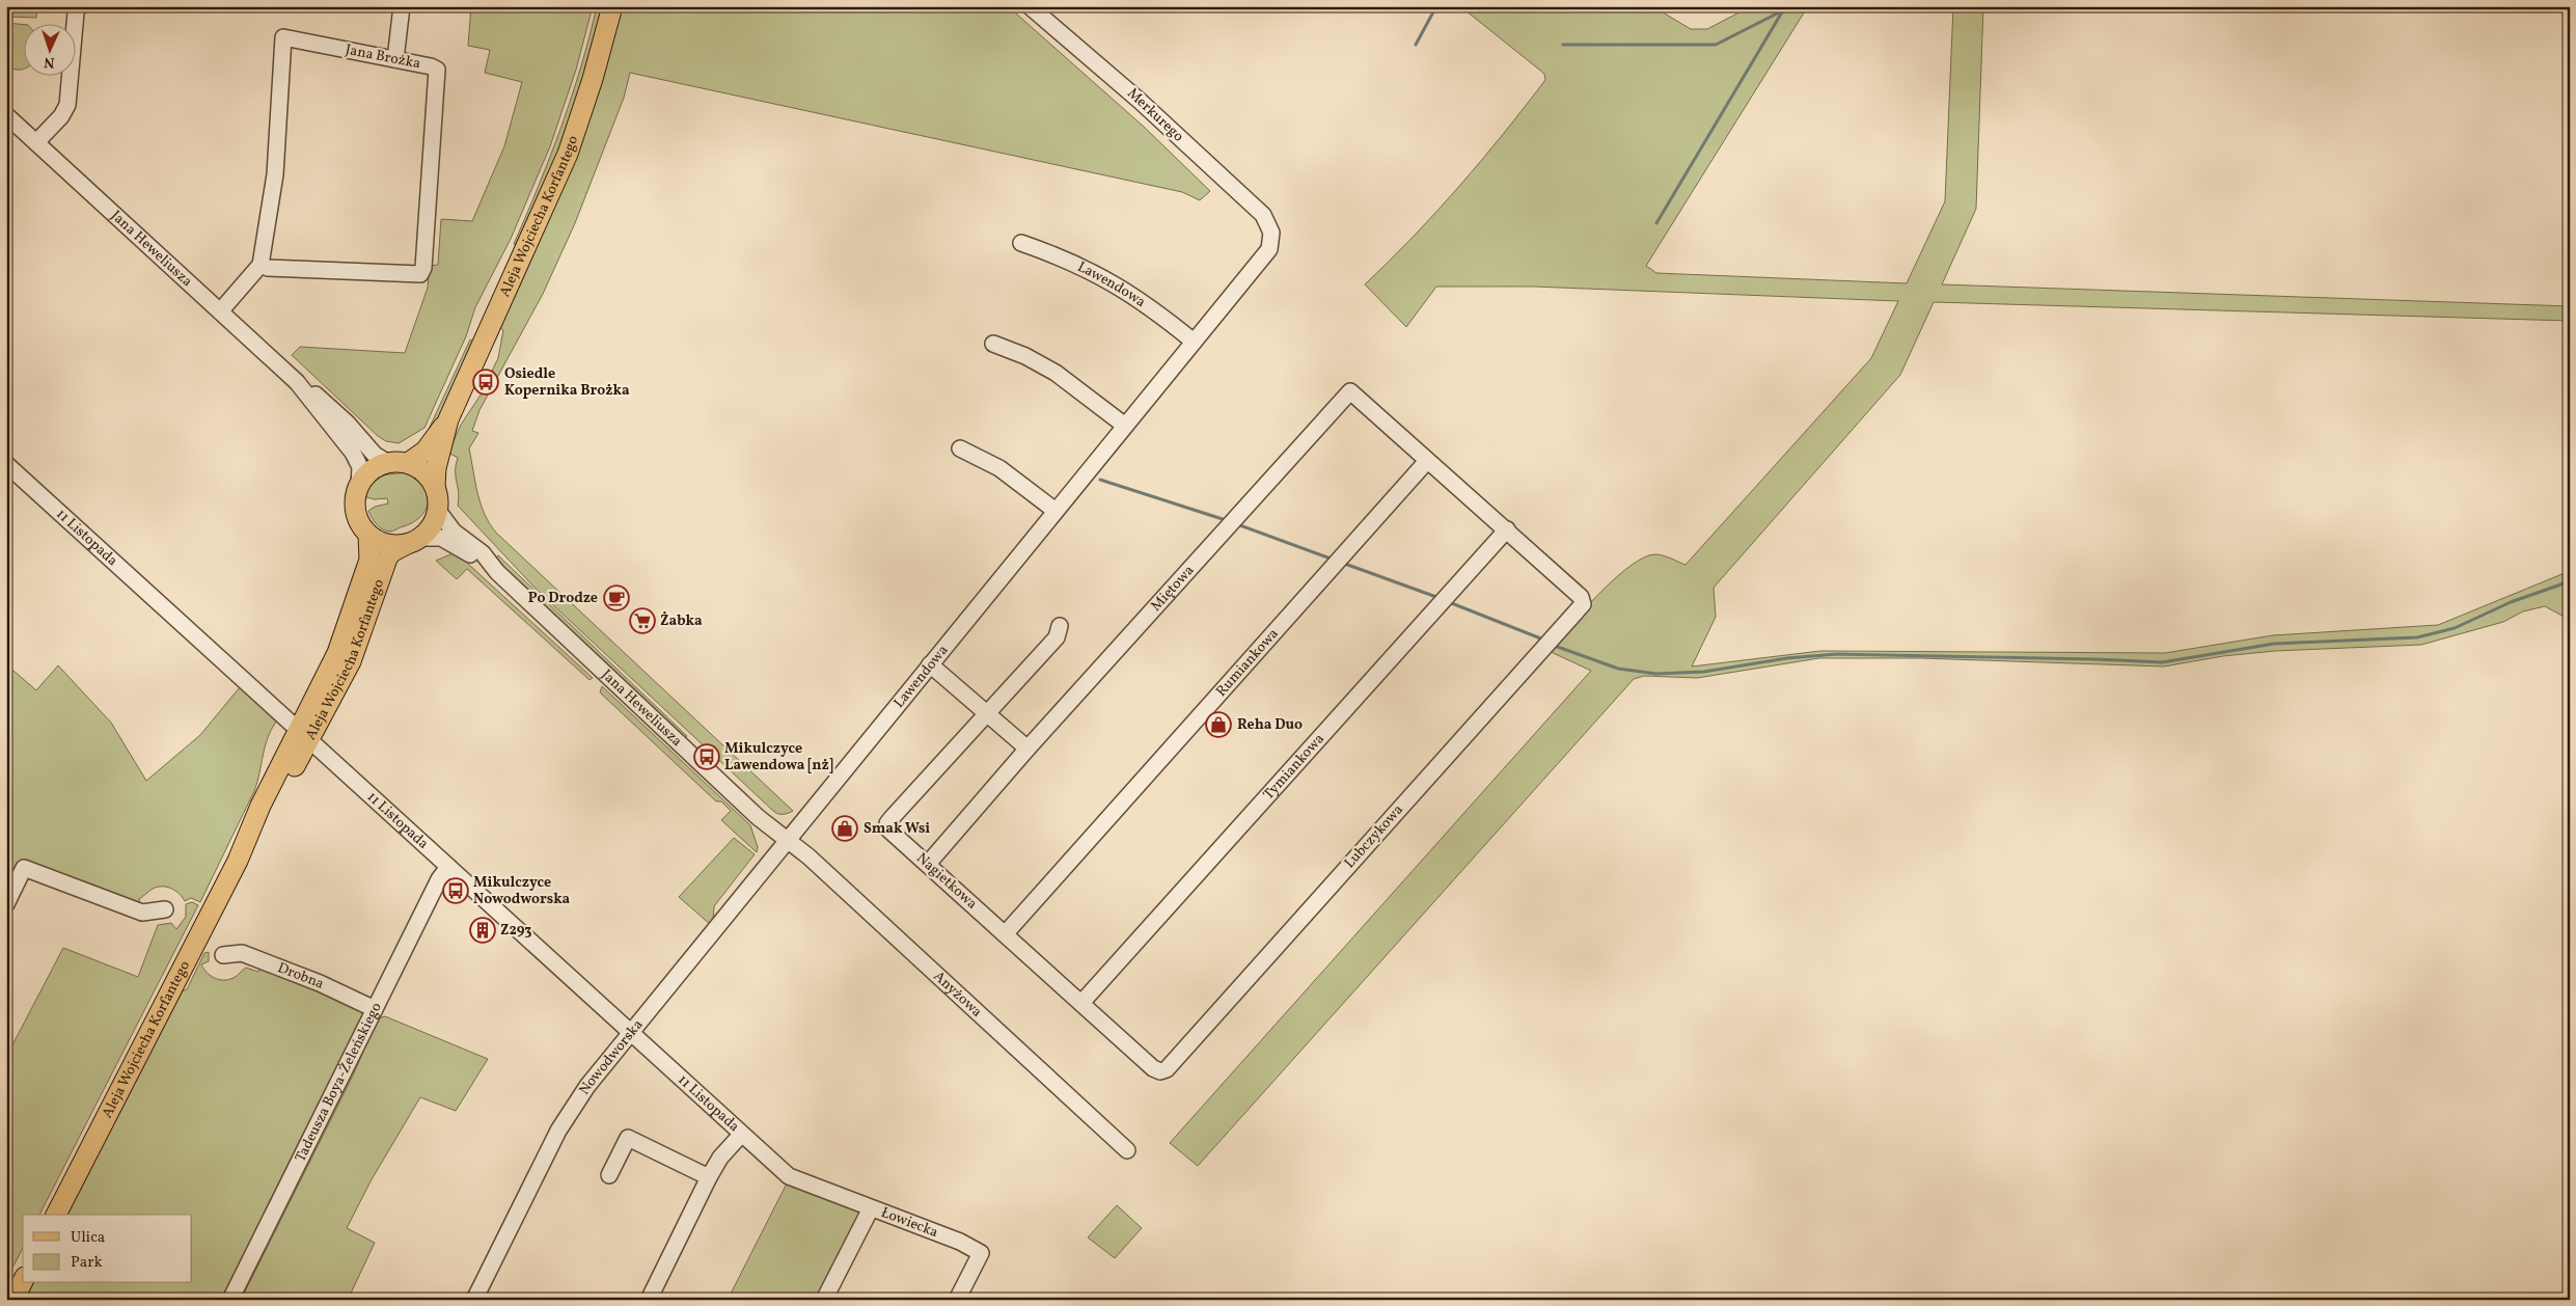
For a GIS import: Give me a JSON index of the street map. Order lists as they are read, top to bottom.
{
  "streets": {
    "main road": ["Aleja Wojciecha Korfantego"],
    "street": [
      "Jana Brożka",
      "Merkurego",
      "Jana Heweliusza",
      "Lawendowa",
      "11 Listopada",
      "Miętowa",
      "Rumiankowa",
      "Tymiankowa",
      "Lubczykowa",
      "Nagietkowa",
      "Drobna",
      "Anyżowa",
      "Nowodworska",
      "Tadeusza Boya-Żeleńskiego",
      "Łowiecka"
    ]
  },
  "crossings": [
    ["Merkurego", "Lawendowa"],
    ["Aleja Wojciecha Korfantego", "Jana Heweliusza"],
    ["Aleja Wojciecha Korfantego", "11 Listopada"],
    ["Jana Heweliusza", "Lawendowa"],
    ["Jana Heweliusza", "Anyżowa"],
    ["Jana Heweliusza", "Nowodworska"],
    ["Lawendowa", "Anyżowa"],
    ["Lawendowa", "Nowodworska"],
    ["11 Listopada", "Nowodworska"],
    ["11 Listopada", "Tadeusza Boya-Żeleńskiego"],
    ["11 Listopada", "Łowiecka"],
    ["Miętowa", "Rumiankowa"],
    ["Miętowa", "Lubczykowa"],
    ["Miętowa", "Nagietkowa"],
    ["Rumiankowa", "Lubczykowa"],
    ["Rumiankowa", "Nagietkowa"],
    ["Tymiankowa", "Lubczykowa"],
    ["Lubczykowa", "Nagietkowa"],
    ["Drobna", "Tadeusza Boya-Żeleńskiego"],
    ["Anyżowa", "Nowodworska"]
  ],
  "places": {
    "bus stop": ["Osiedle Kopernika Brożka", "Mikulczyce Lawendowa [nż]", "Mikulczyce Nowodworska"],
    "cafe": ["Po Drodze"],
    "supermarket": ["Żabka"],
    "shop": ["Reha Duo", "Smak Wsi"],
    "building": ["Z293"]
  },
  "legend": ["Ulica", "Park"],
  "north": "bottom"
}
